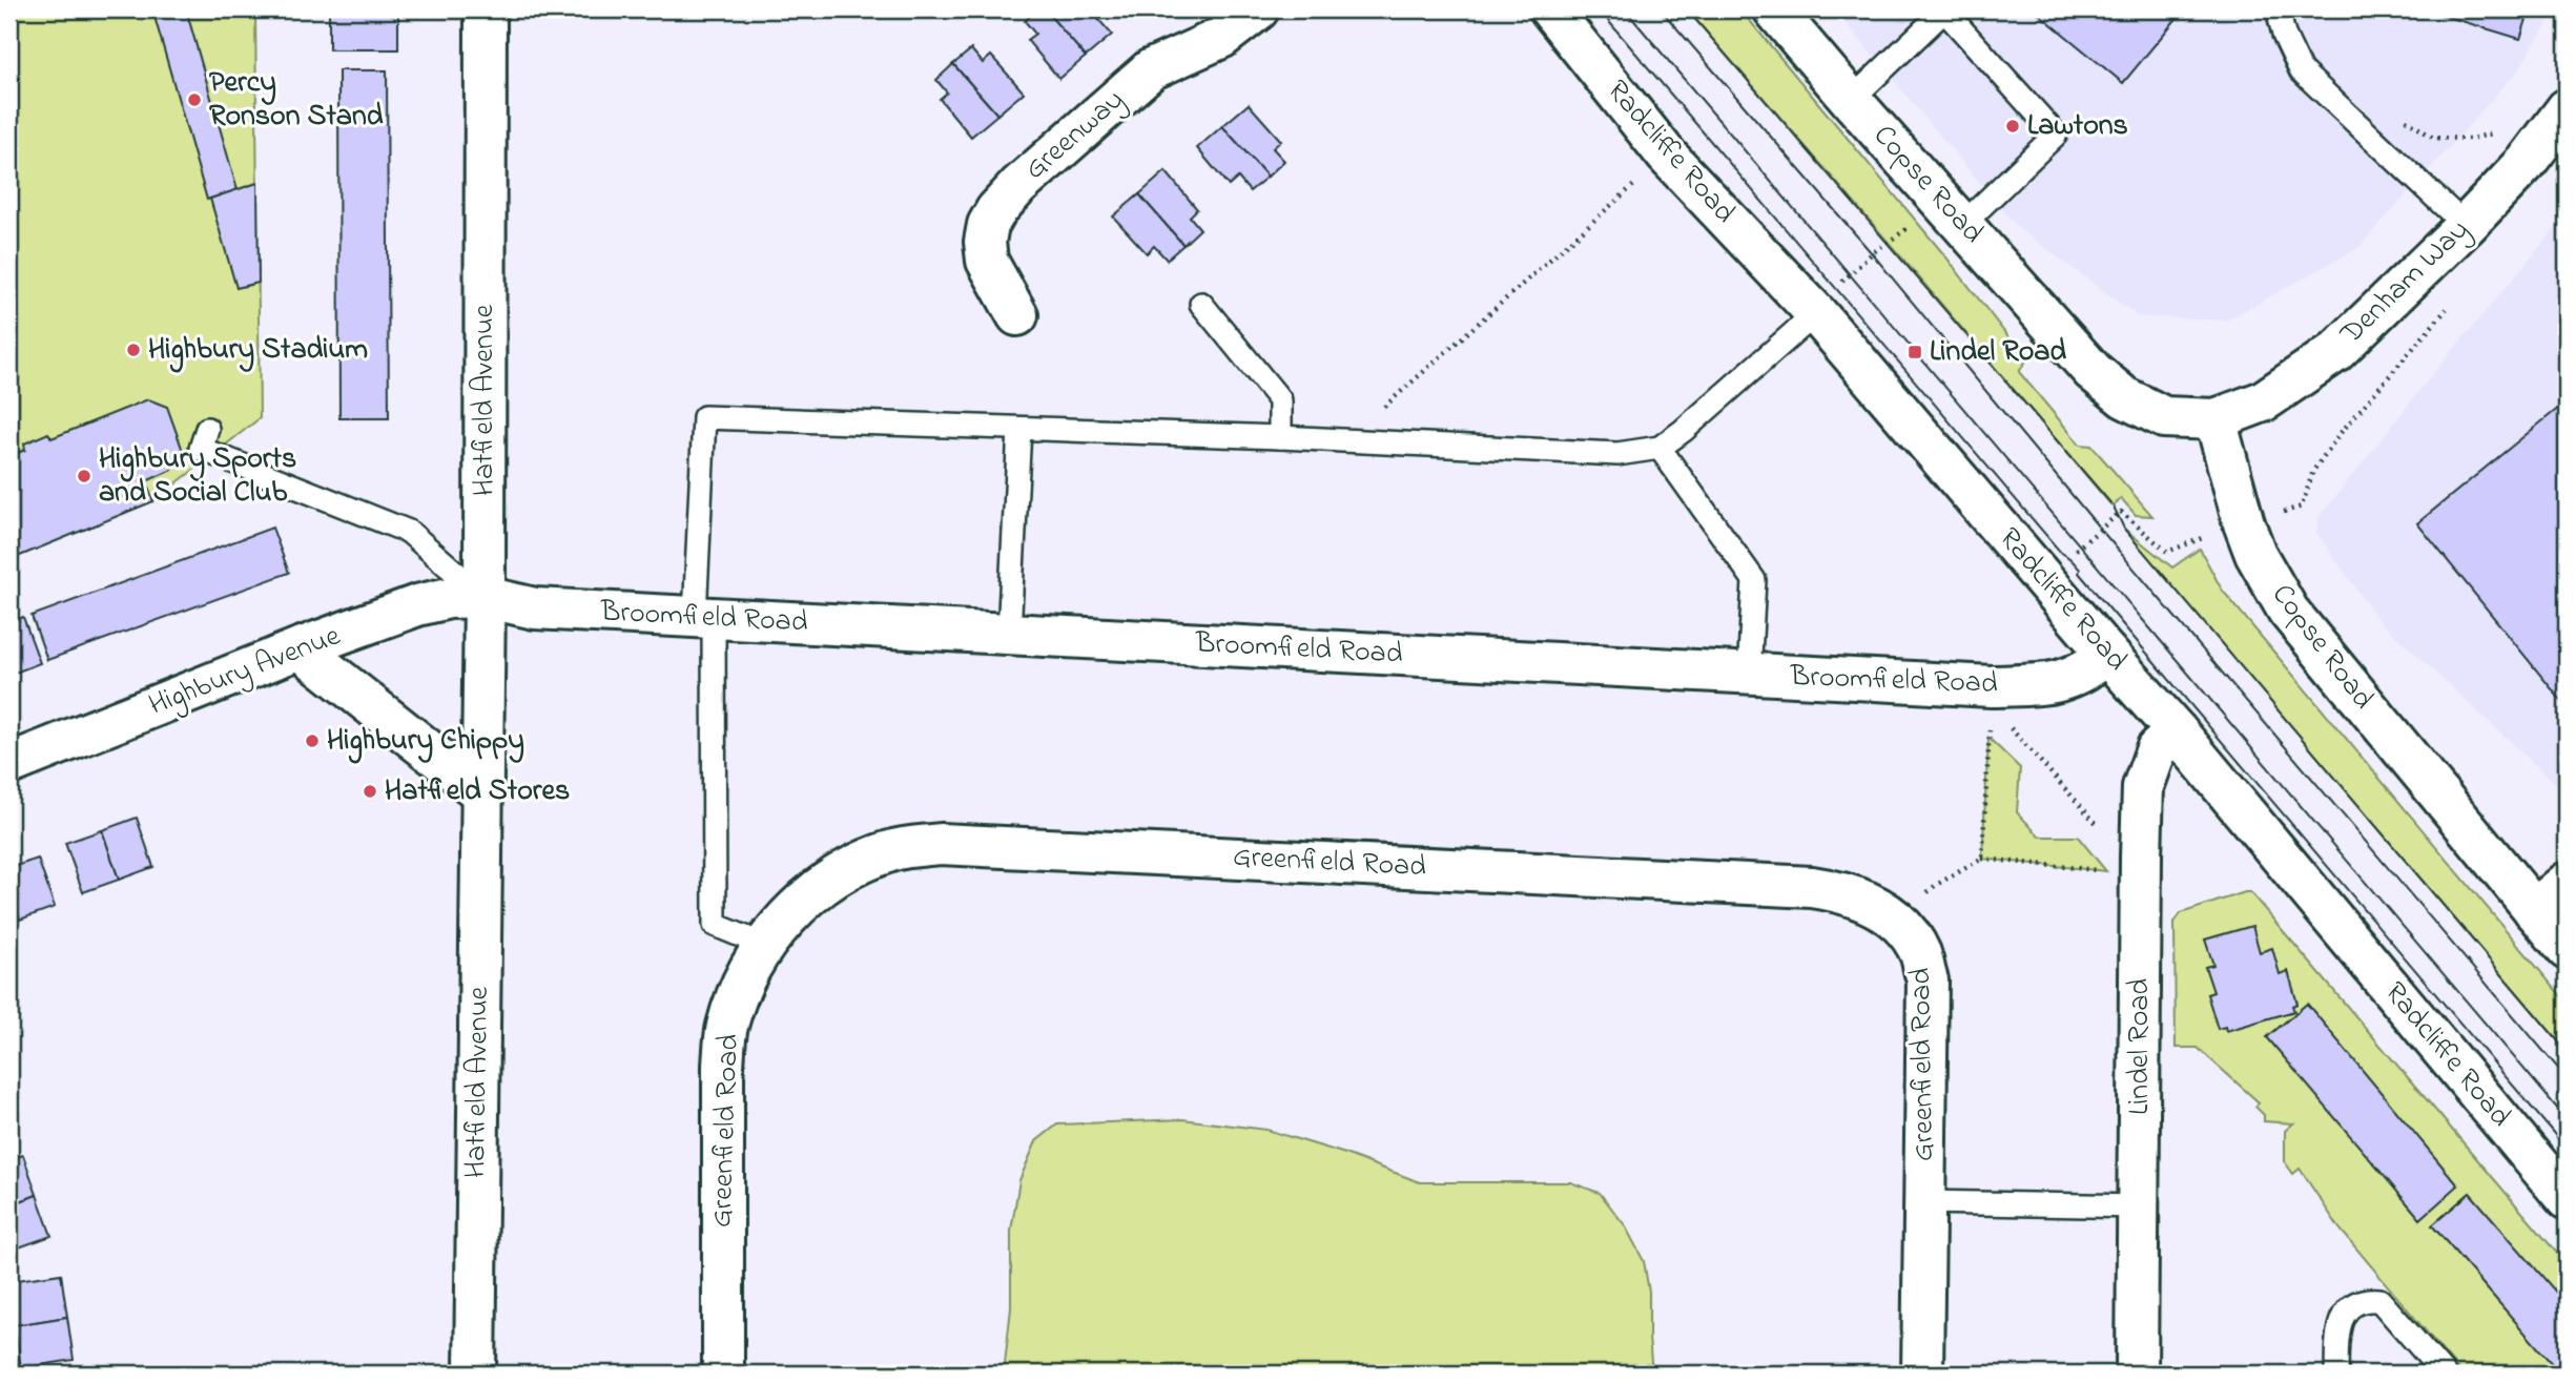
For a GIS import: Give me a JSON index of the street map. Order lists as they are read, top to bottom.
{
  "streets": {
    "street": [
      "Greenway",
      "Radcliffe Road",
      "Copse Road",
      "Denham Way",
      "Hatfield Avenue",
      "Broomfield Road",
      "Highbury Avenue",
      "Greenfield Road",
      "Lindel Road"
    ]
  },
  "crossings": [
    ["Radcliffe Road", "Broomfield Road"],
    ["Radcliffe Road", "Lindel Road"],
    ["Copse Road", "Denham Way"],
    ["Hatfield Avenue", "Broomfield Road"],
    ["Hatfield Avenue", "Highbury Avenue"],
    ["Broomfield Road", "Highbury Avenue"]
  ],
  "places": {
    "other": [
      "Percy Ronson Stand",
      "Lawtons",
      "Highbury Stadium",
      "Highbury Sports and Social Club",
      "Highbury Chippy",
      "Hatfield Stores"
    ],
    "transit": ["Lindel Road"]
  }
}
